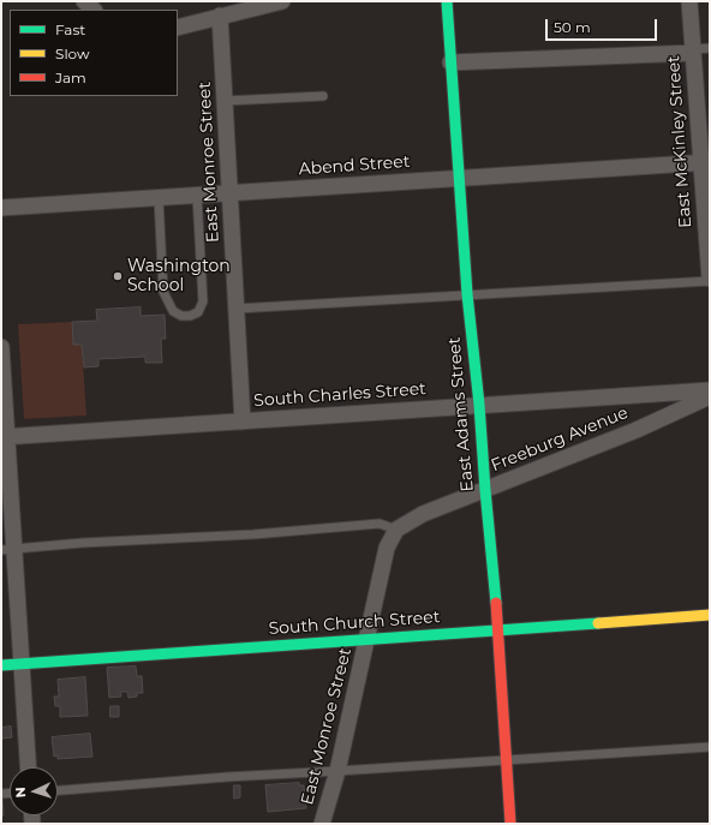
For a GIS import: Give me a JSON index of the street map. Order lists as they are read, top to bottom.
{
  "streets": {
    "street": [
      "East McKinley Street",
      "East Monroe Street",
      "Abend Street",
      "South Charles Street",
      "East Adams Street",
      "Freeburg Avenue",
      "South Church Street"
    ]
  },
  "crossings": [
    ["East McKinley Street", "Abend Street"],
    ["East Monroe Street", "Abend Street"],
    ["East Monroe Street", "South Charles Street"],
    ["East Monroe Street", "South Church Street"],
    ["Abend Street", "East Adams Street"],
    ["South Charles Street", "East Adams Street"],
    ["East Adams Street", "Freeburg Avenue"],
    ["East Adams Street", "South Church Street"]
  ],
  "places": ["Washington School"],
  "legend": ["Fast", "Slow", "Jam"],
  "scale_bar": "50 m",
  "north": "left"
}
